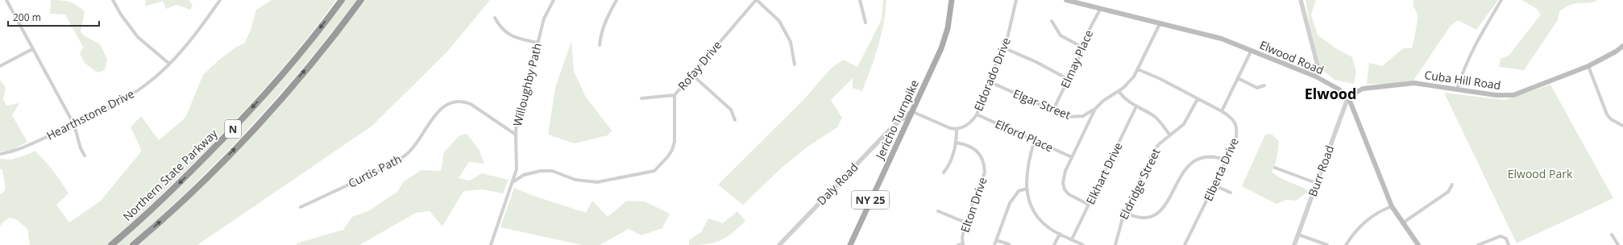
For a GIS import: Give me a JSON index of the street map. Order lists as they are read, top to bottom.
{
  "streets": {
    "highway": ["N", "Northern State Parkway"],
    "main road": [
      "Elwood Road",
      "Cuba Hill Road",
      "Jericho Turnpike",
      "NY 25"
    ],
    "street": [
      "Elmay Place",
      "Rofay Drive",
      "Eldorado Drive",
      "Willoughby Path",
      "Elgar Street",
      "Hearthstone Drive",
      "Elford Place",
      "Elberta Drive",
      "Curtis Path",
      "Burr Road",
      "Elkhart Drive",
      "Daly Road",
      "Eldridge Street",
      "Elton Drive"
    ]
  },
  "crossings": [
    ["Elwood Road", "Elmay Place"],
    ["Elwood Road", "Cuba Hill Road"],
    ["Elwood Road", "Burr Road"],
    ["Elmay Place", "Elgar Street"],
    ["Rofay Drive", "Willoughby Path"],
    ["Eldorado Drive", "Elgar Street"],
    ["Eldorado Drive", "Elford Place"],
    ["Cuba Hill Road", "Burr Road"],
    ["Willoughby Path", "Curtis Path"],
    ["Jericho Turnpike", "Daly Road"],
    ["Elberta Drive", "Eldridge Street"]
  ],
  "districts": ["Elwood"],
  "parks": ["Elwood Park"],
  "scale_bar": "200 m"
}
